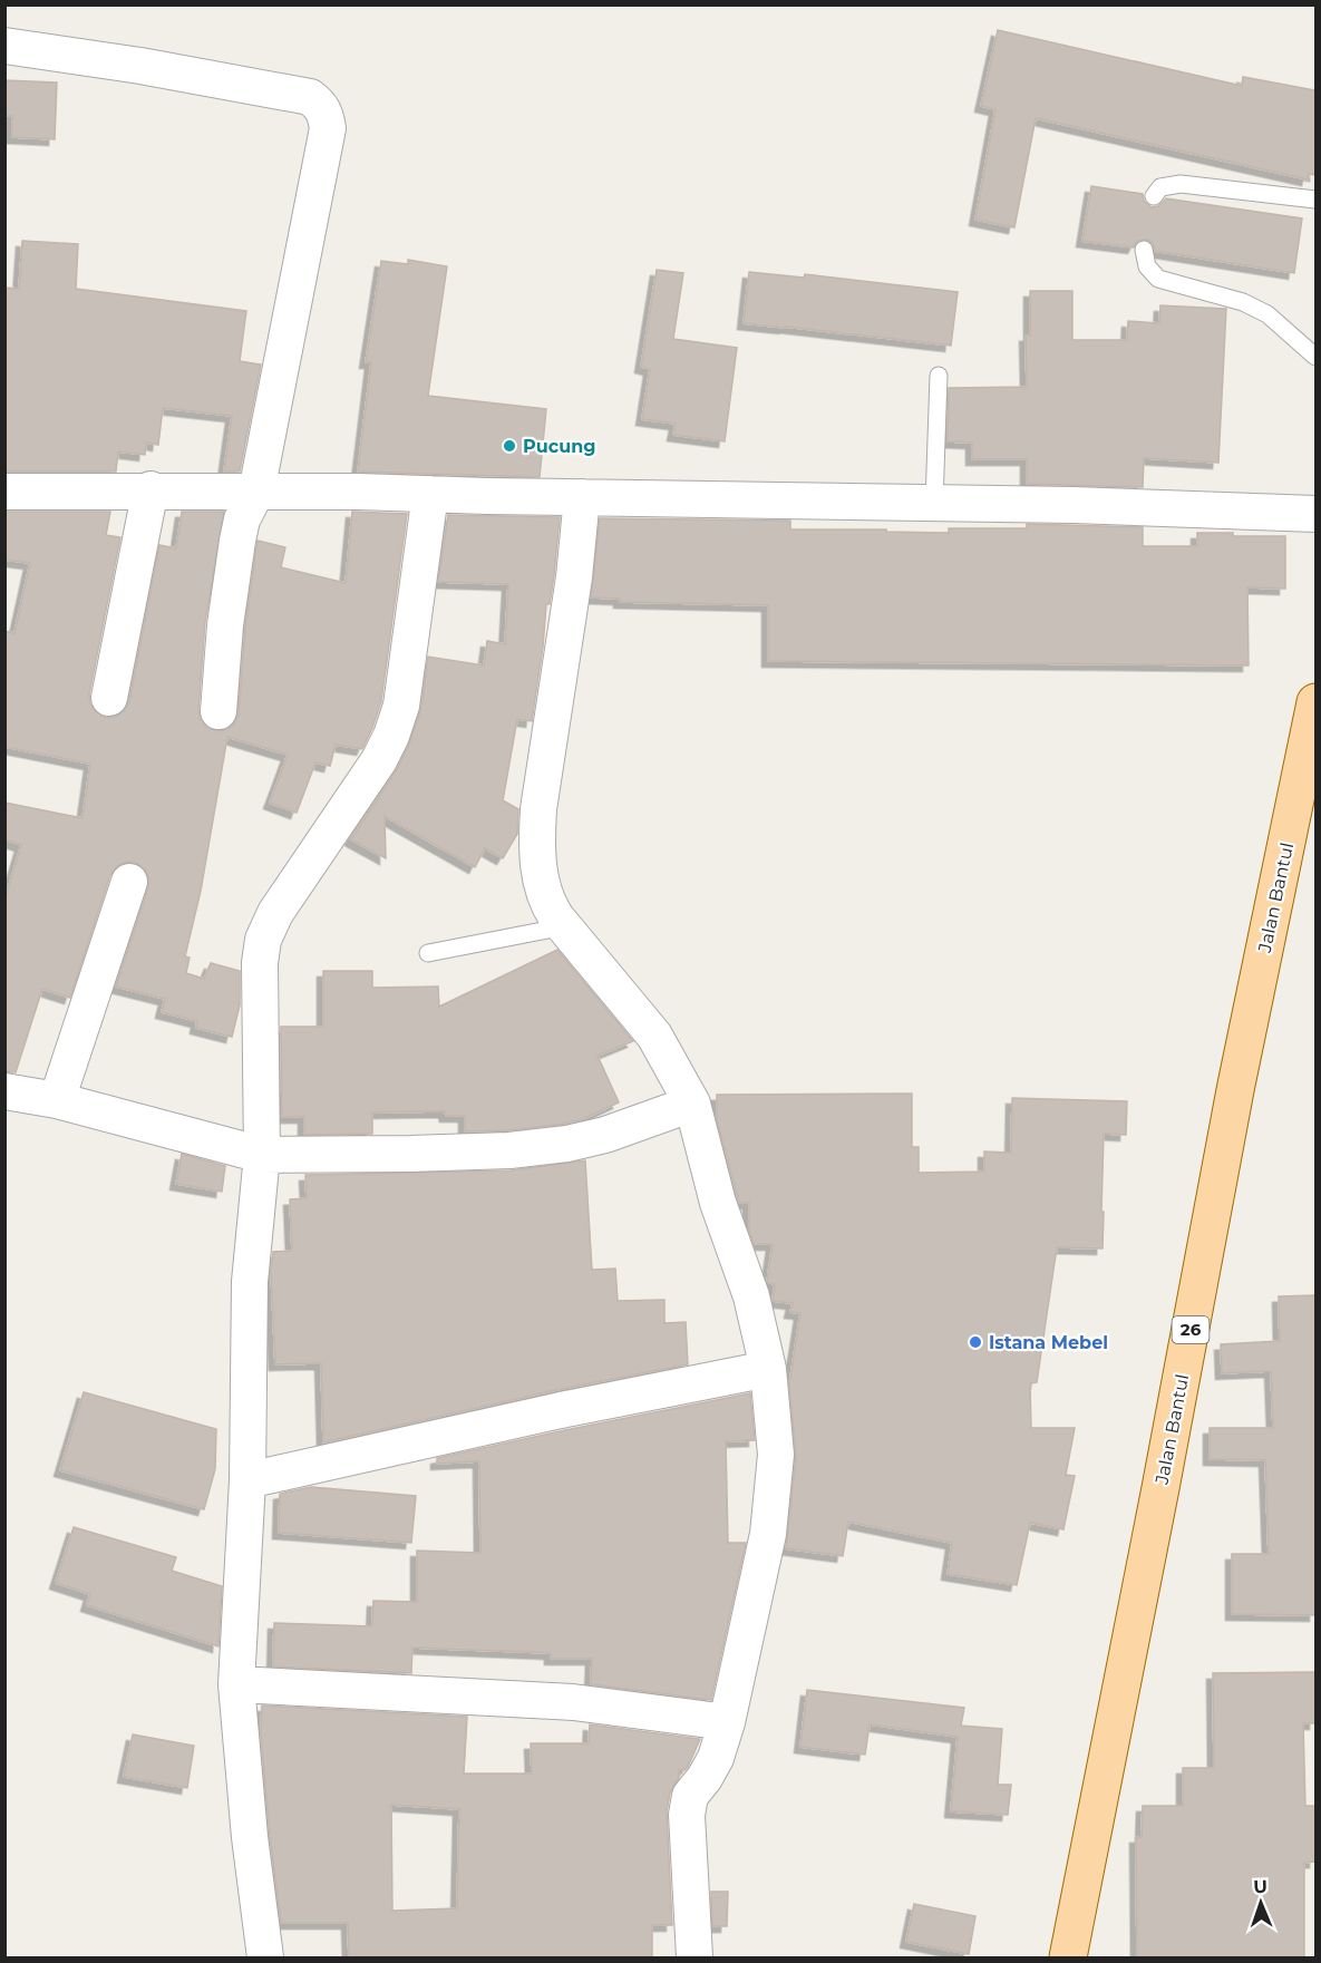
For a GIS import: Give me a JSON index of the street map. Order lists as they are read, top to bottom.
{
  "streets": {
    "main road": ["Jalan Bantul", "26"]
  },
  "places": ["Pucung", "Istana Mebel"],
  "north": "top"
}
